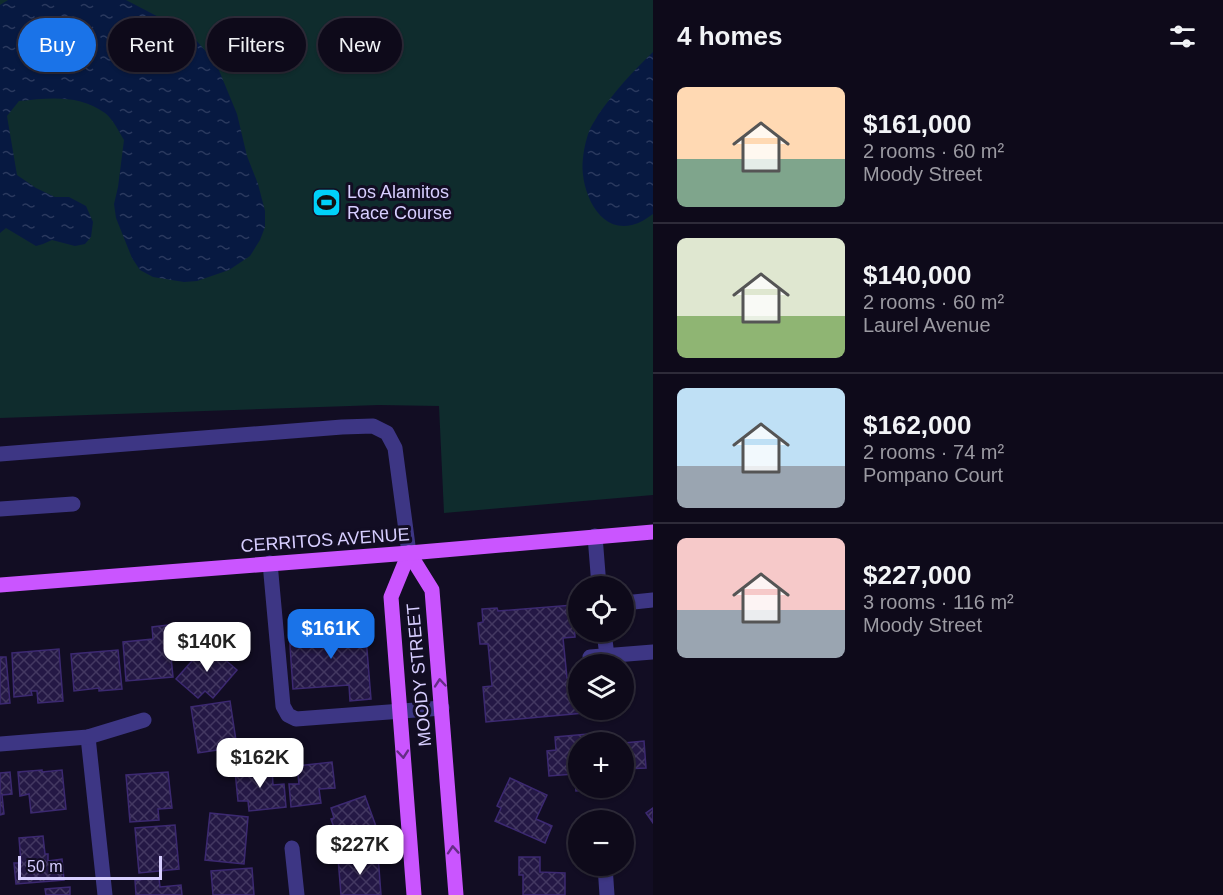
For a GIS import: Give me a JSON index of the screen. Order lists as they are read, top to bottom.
{
  "streets": {
    "main road": ["CERRITOS AVENUE", "MOODY STREET"]
  },
  "crossings": [
    ["CERRITOS AVENUE", "MOODY STREET"]
  ],
  "places": {
    "sports": ["Los Alamitos Race Course"]
  },
  "scale_bar": "50 m",
  "page": {
    "heading": "4 homes",
    "chip": [
      "Buy",
      "Rent",
      "Filters",
      "New"
    ],
    "list": [
      {
        "name": "$161,000",
        "note": "2 rooms · 60 m² · Moody Street"
      },
      {
        "name": "$140,000",
        "note": "2 rooms · 60 m² · Laurel Avenue"
      },
      {
        "name": "$162,000",
        "note": "2 rooms · 74 m² · Pompano Court"
      },
      {
        "name": "$227,000",
        "note": "3 rooms · 116 m² · Moody Street"
      }
    ],
    "map_buttons": ["+", "−"],
    "price": [
      "$161K",
      "$140K",
      "$162K",
      "$227K"
    ],
    "scale": "50 m"
  }
}
